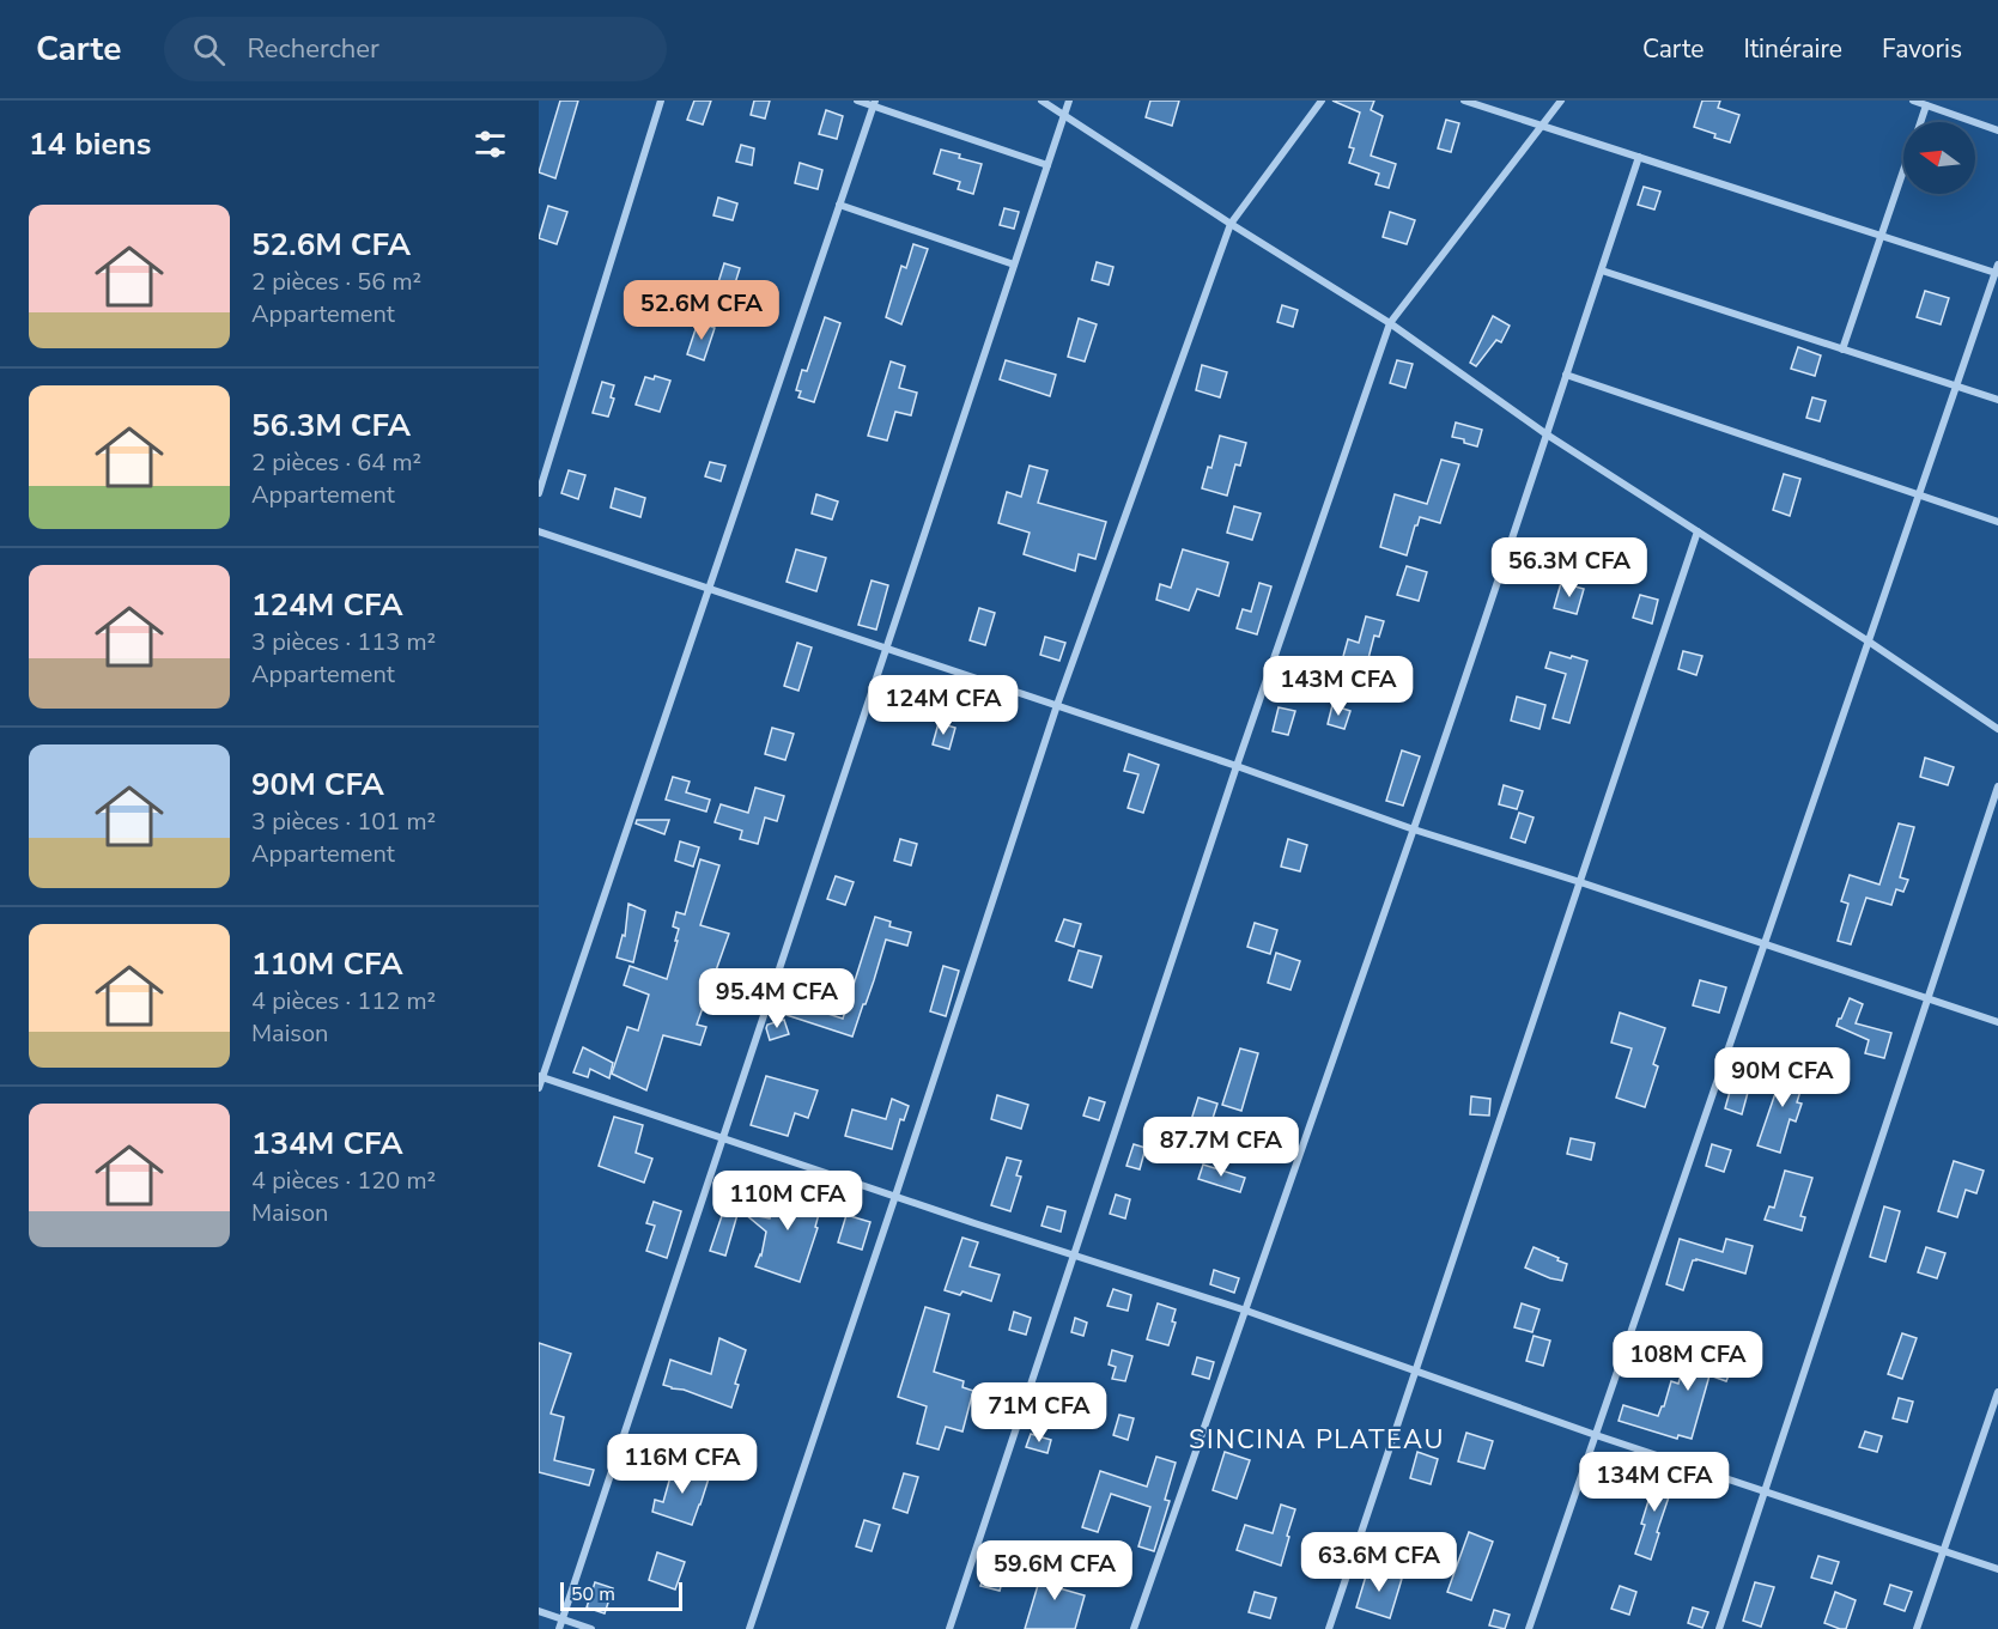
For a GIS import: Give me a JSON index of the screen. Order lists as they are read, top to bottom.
{
  "districts": ["SINCINA PLATEAU"],
  "scale_bar": "50 m",
  "north": "left",
  "page": {
    "header": "Carte",
    "search": "Rechercher",
    "nav": ["Carte", "Itinéraire", "Favoris"],
    "heading": "14 biens",
    "list": [
      {
        "name": "52.6M CFA",
        "note": "2 pièces · 56 m² · Appartement"
      },
      {
        "name": "56.3M CFA",
        "note": "2 pièces · 64 m² · Appartement"
      },
      {
        "name": "124M CFA",
        "note": "3 pièces · 113 m² · Appartement"
      },
      {
        "name": "90M CFA",
        "note": "3 pièces · 101 m² · Appartement"
      },
      {
        "name": "110M CFA",
        "note": "4 pièces · 112 m² · Maison"
      },
      {
        "name": "134M CFA",
        "note": "4 pièces · 120 m² · Maison"
      }
    ],
    "price": [
      "52.6M CFA",
      "56.3M CFA",
      "143M CFA",
      "124M CFA",
      "95.4M CFA",
      "90M CFA",
      "87.7M CFA",
      "110M CFA",
      "108M CFA",
      "71M CFA",
      "116M CFA",
      "134M CFA",
      "63.6M CFA",
      "59.6M CFA"
    ],
    "scale": "50 m"
  }
}
